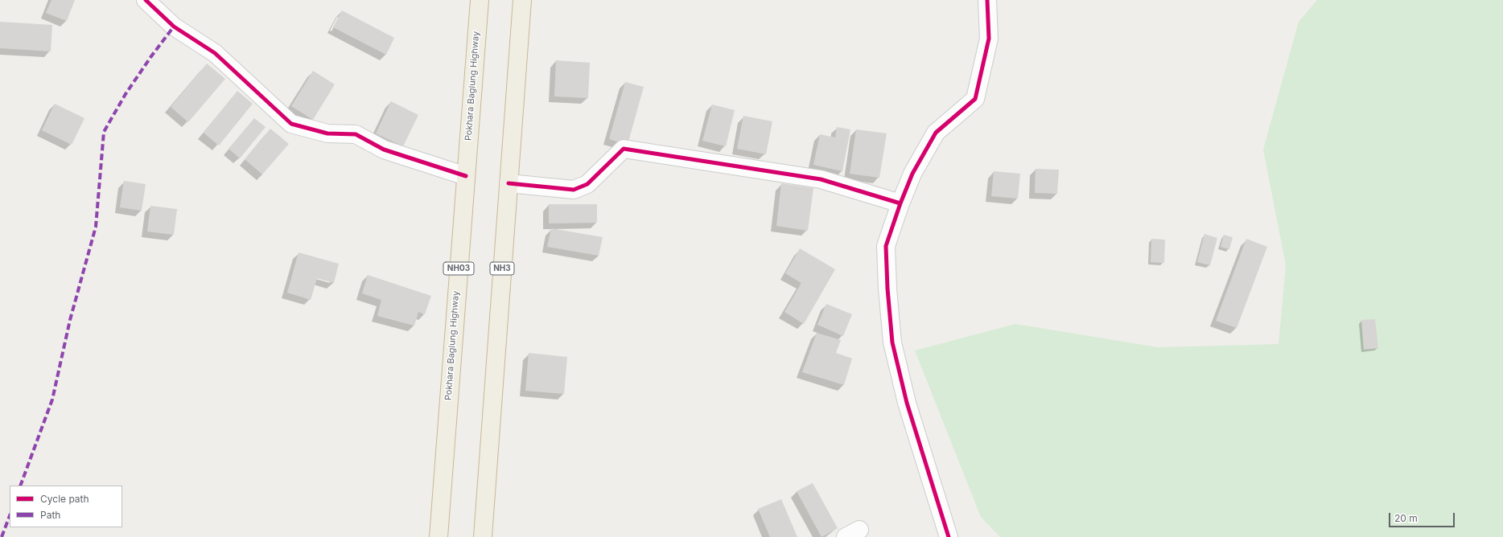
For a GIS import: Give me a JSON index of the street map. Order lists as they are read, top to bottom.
{
  "streets": {
    "highway": ["Pokhara Baglung Highway", "NH03", "NH3"]
  },
  "legend": ["Cycle path", "Path"],
  "scale_bar": "20 m"
}
